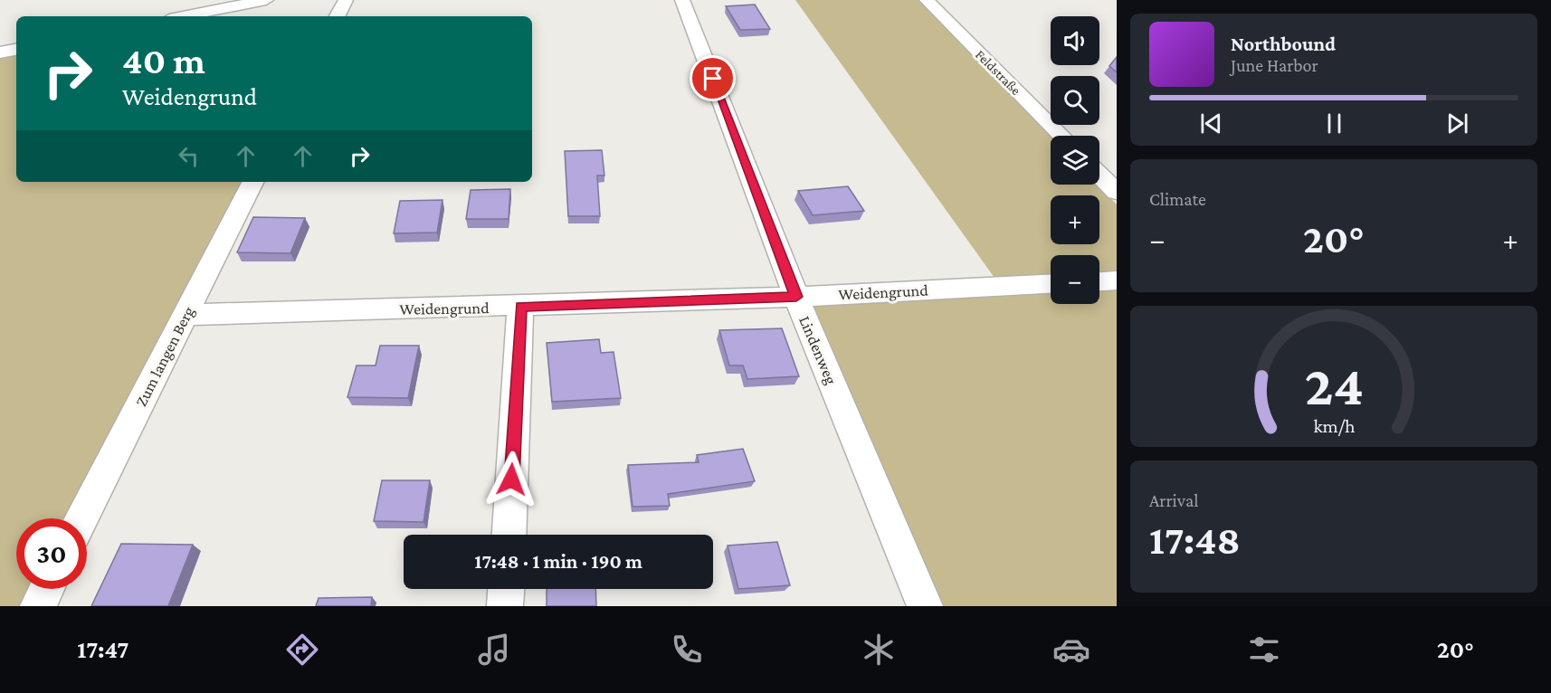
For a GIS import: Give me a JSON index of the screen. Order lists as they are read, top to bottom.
{
  "streets": {
    "street": [
      "Feldstraße",
      "Weidengrund",
      "Lindenweg",
      "Zum langen Berg"
    ]
  },
  "crossings": [
    ["Weidengrund", "Lindenweg"],
    ["Weidengrund", "Zum langen Berg"]
  ],
  "page": {
    "map_buttons": ["+", "−"],
    "turn": ["40 m", "Weidengrund"],
    "song": ["Northbound", "June Harbor"],
    "tile": [
      "Climate",
      ["Arrival", "17:48"]
    ],
    "heat": ["−", "20°", "+"],
    "limit": "30",
    "trip": "17:48 · 1 min · 190 m",
    "tabs": ["17:47", "20°"],
    "gauge": ["24", "km/h"]
  }
}
